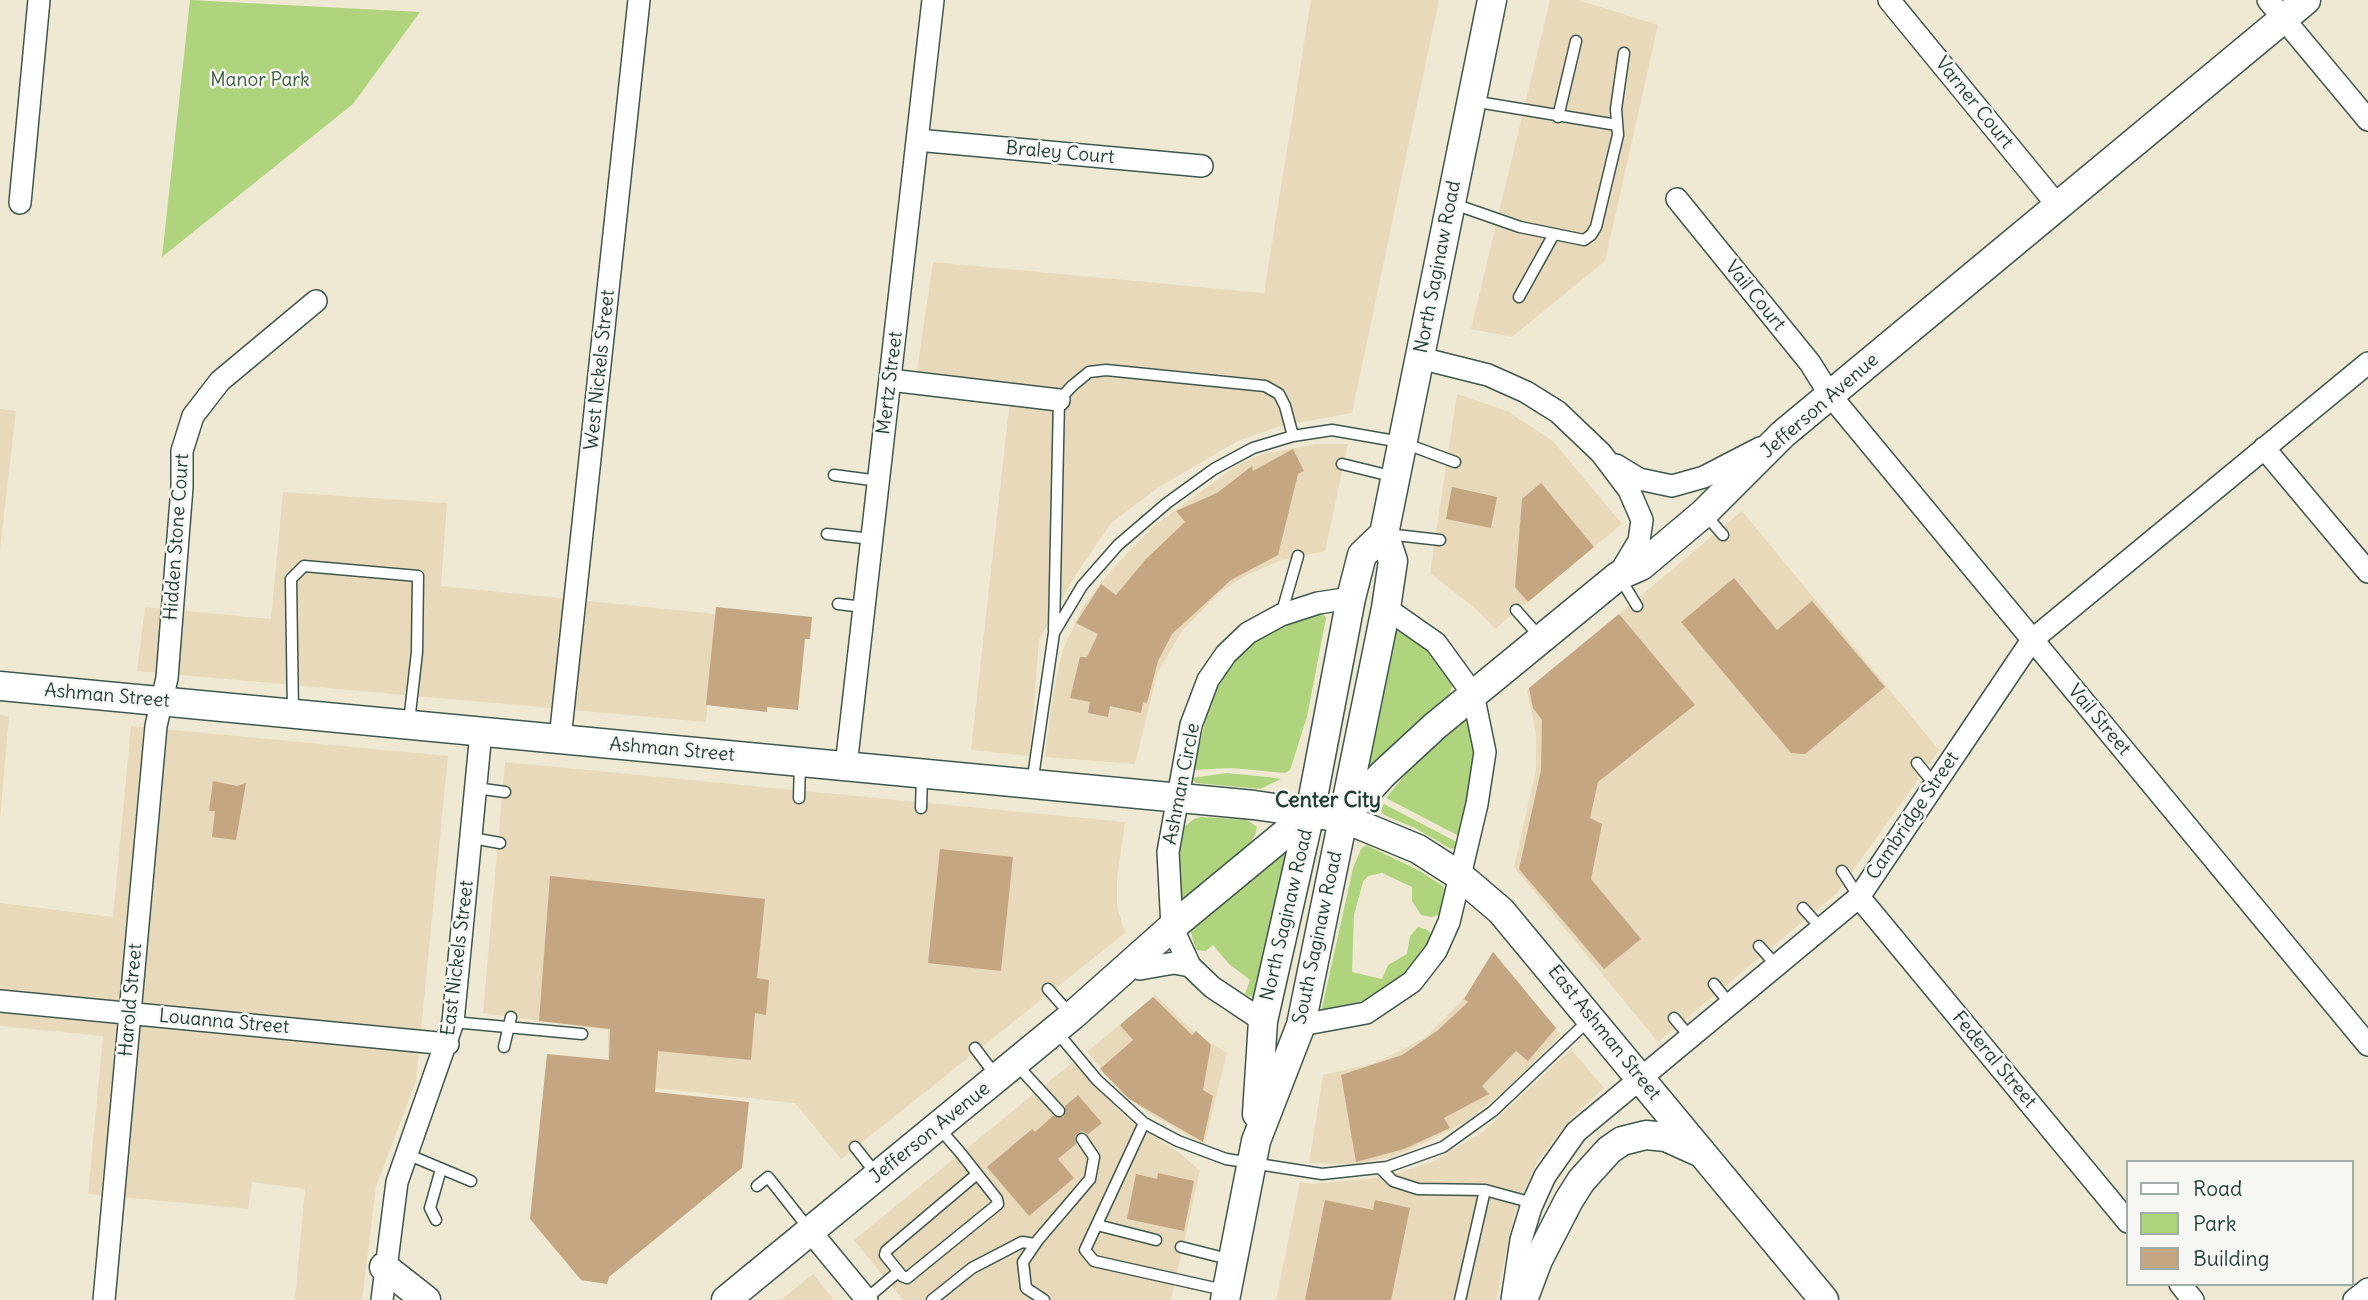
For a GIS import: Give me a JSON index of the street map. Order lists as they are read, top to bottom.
{
  "streets": {
    "street": [
      "Varner Court",
      "Braley Court",
      "North Saginaw Road",
      "Vail Court",
      "West Nickels Street",
      "Mertz Street",
      "Jefferson Avenue",
      "Hidden Stone Court",
      "Ashman Street",
      "Vail Street",
      "Ashman Circle",
      "Cambridge Street",
      "South Saginaw Road",
      "East Nickels Street",
      "Harold Street",
      "Louanna Street",
      "East Ashman Street",
      "Federal Street"
    ]
  },
  "crossings": [
    ["Varner Court", "Jefferson Avenue"],
    ["Braley Court", "Mertz Street"],
    ["North Saginaw Road", "Jefferson Avenue"],
    ["North Saginaw Road", "Ashman Street"],
    ["North Saginaw Road", "Ashman Circle"],
    ["North Saginaw Road", "South Saginaw Road"],
    ["North Saginaw Road", "East Ashman Street"],
    ["Vail Court", "Jefferson Avenue"],
    ["Vail Court", "Vail Street"],
    ["West Nickels Street", "Ashman Street"],
    ["Mertz Street", "Ashman Street"],
    ["Jefferson Avenue", "Ashman Street"],
    ["Jefferson Avenue", "Vail Street"],
    ["Jefferson Avenue", "Ashman Circle"],
    ["Jefferson Avenue", "South Saginaw Road"],
    ["Jefferson Avenue", "East Ashman Street"],
    ["Hidden Stone Court", "Ashman Street"],
    ["Hidden Stone Court", "Harold Street"],
    ["Ashman Street", "Ashman Circle"],
    ["Ashman Street", "South Saginaw Road"],
    ["Ashman Street", "East Nickels Street"],
    ["Ashman Street", "Harold Street"],
    ["Ashman Street", "East Ashman Street"],
    ["Vail Street", "Cambridge Street"],
    ["Cambridge Street", "East Ashman Street"],
    ["Cambridge Street", "Federal Street"],
    ["South Saginaw Road", "East Ashman Street"],
    ["East Nickels Street", "Louanna Street"],
    ["Harold Street", "Louanna Street"]
  ],
  "districts": ["Center City"],
  "parks": ["Manor Park"],
  "legend": ["Road", "Park", "Building"]
}
